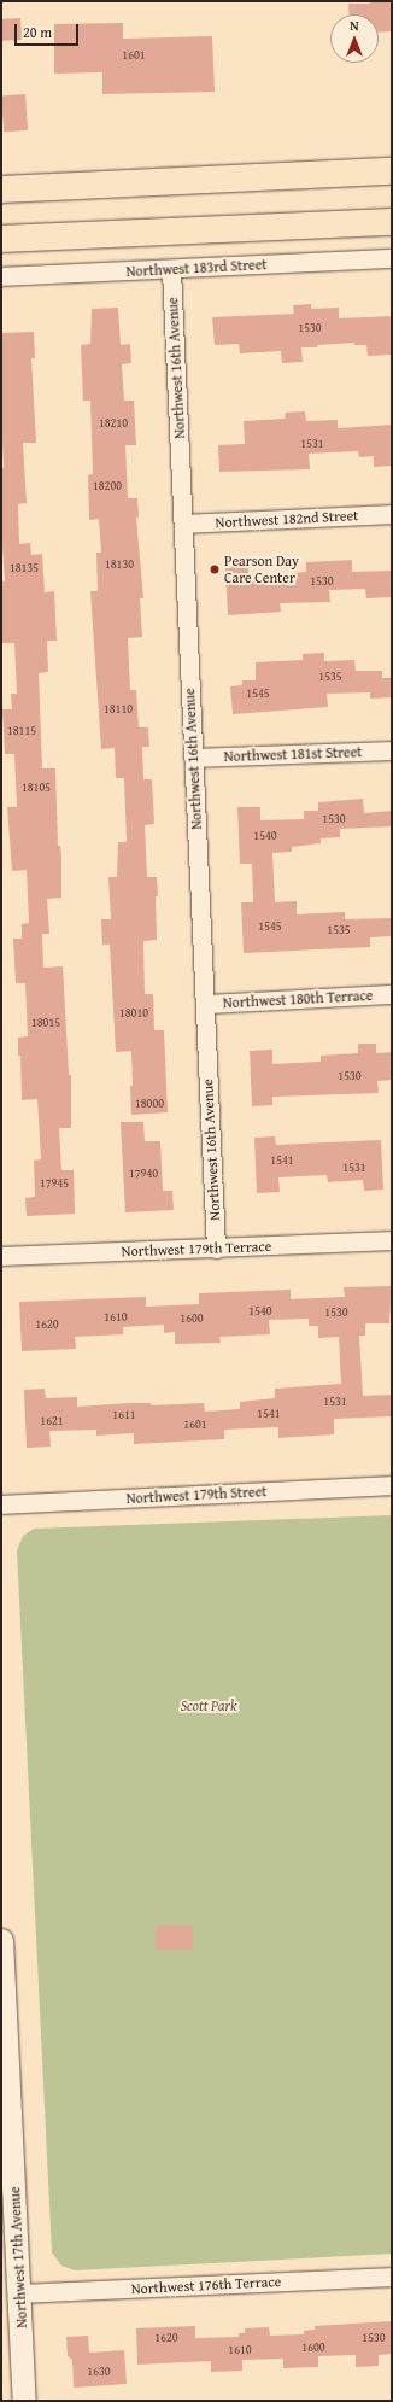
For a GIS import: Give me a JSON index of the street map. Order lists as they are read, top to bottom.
{
  "streets": {
    "street": [
      "Northwest 183rd Street",
      "Northwest 16th Avenue",
      "Northwest 182nd Street",
      "Northwest 181st Street",
      "Northwest 180th Terrace",
      "Northwest 179th Terrace",
      "Northwest 179th Street",
      "Northwest 17th Avenue",
      "Northwest 176th Terrace"
    ]
  },
  "crossings": [
    ["Northwest 183rd Street", "Northwest 16th Avenue"],
    ["Northwest 16th Avenue", "Northwest 182nd Street"],
    ["Northwest 16th Avenue", "Northwest 181st Street"],
    ["Northwest 16th Avenue", "Northwest 180th Terrace"],
    ["Northwest 16th Avenue", "Northwest 179th Terrace"],
    ["Northwest 17th Avenue", "Northwest 176th Terrace"]
  ],
  "parks": ["Scott Park"],
  "places": ["Pearson Day Care Center"],
  "house_numbers": [
    "1601",
    "1530",
    "18210",
    "1531",
    "18200",
    "18130",
    "18135",
    "1530",
    "1535",
    "1545",
    "18110",
    "18115",
    "18105",
    "1530",
    "1540",
    "1545",
    "1535",
    "18010",
    "18015",
    "1530",
    "18000",
    "1541",
    "1531",
    "17940",
    "17945",
    "1540",
    "1530",
    "1610",
    "1600",
    "1620",
    "1531",
    "1541",
    "1611",
    "1621",
    "1601",
    "1620",
    "1530",
    "1600",
    "1610",
    "1630"
  ],
  "scale_bar": "20 m",
  "north": "top"
}
